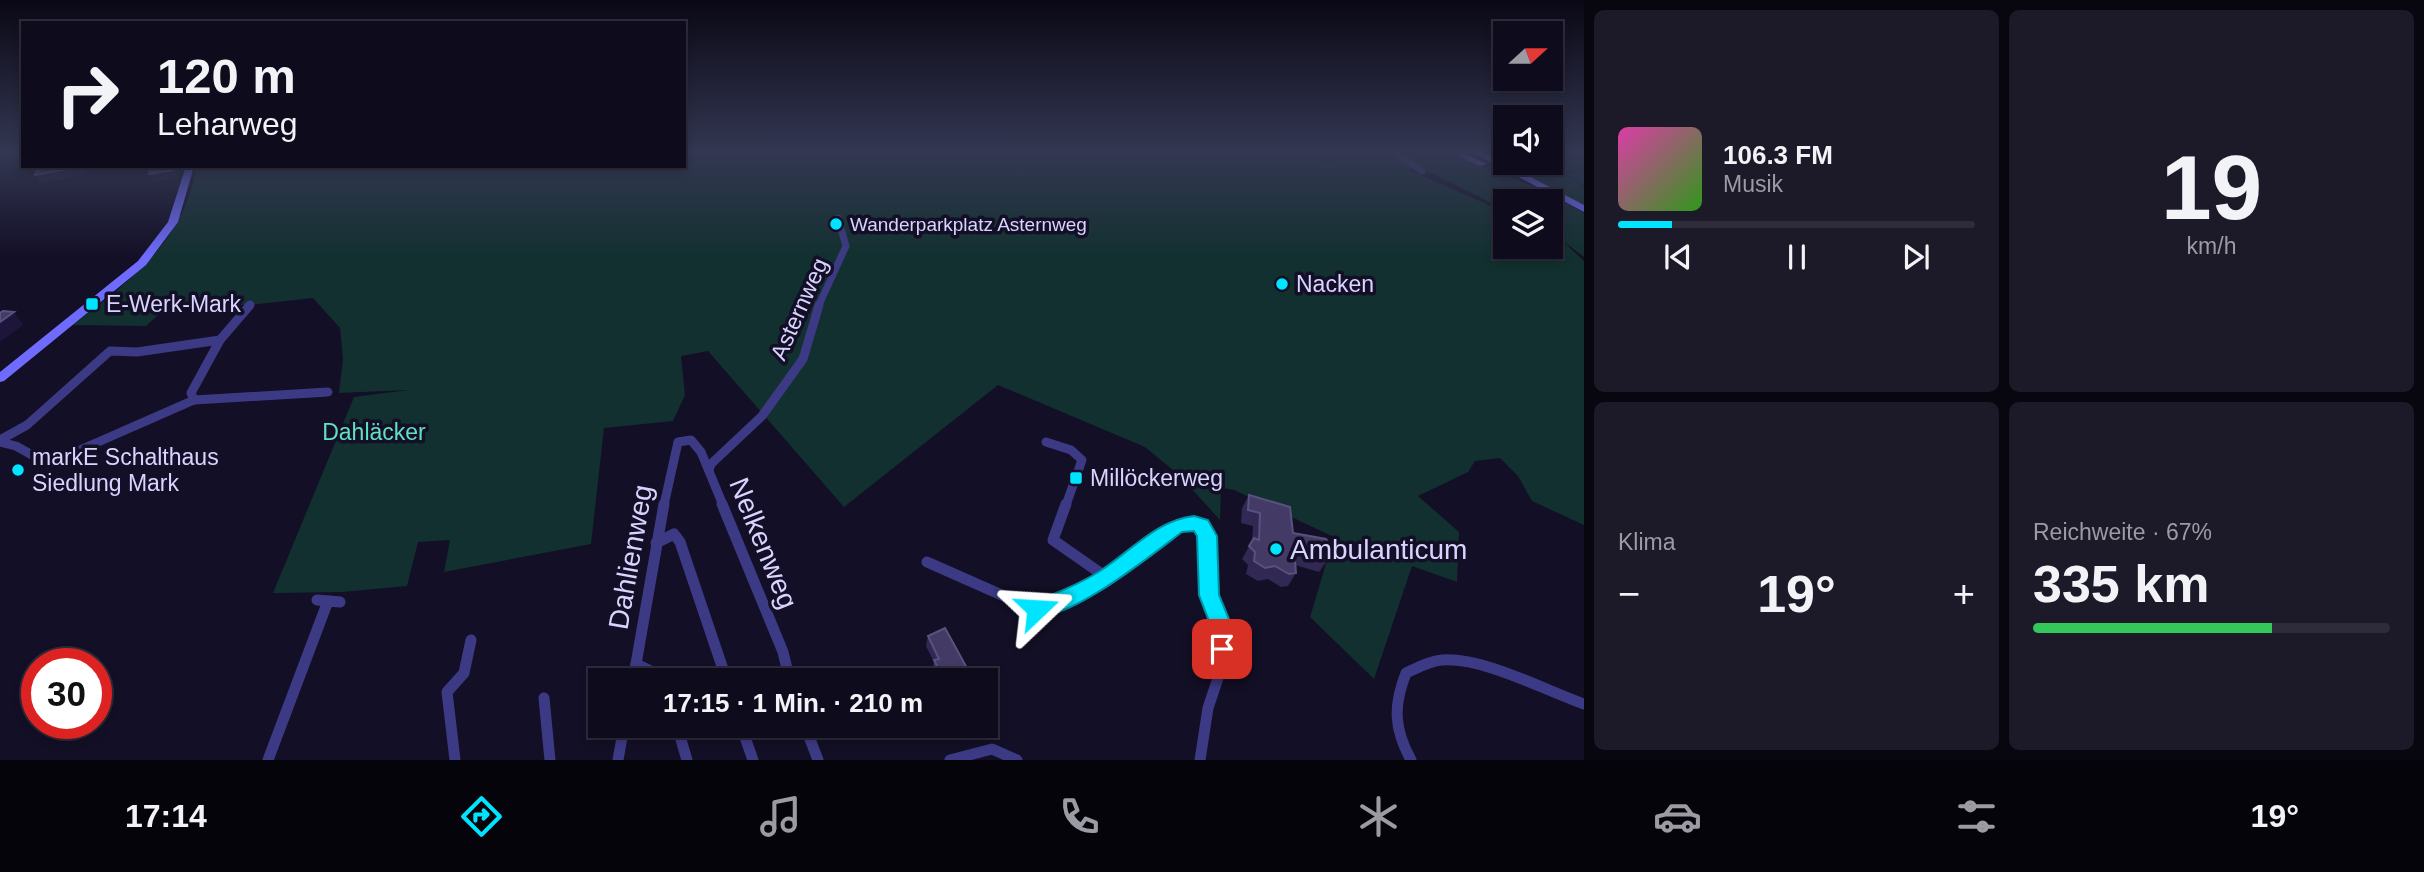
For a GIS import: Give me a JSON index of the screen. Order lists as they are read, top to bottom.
{
  "streets": {
    "street": ["Asternweg", "Nelkenweg", "Dahlienweg"]
  },
  "crossings": [
    ["Asternweg", "Nelkenweg"],
    ["Nelkenweg", "Dahlienweg"]
  ],
  "parks": ["Dahläcker"],
  "places": {
    "other": [
      "Wanderparkplatz Asternweg",
      "Nacken",
      "markE Schalthaus Siedlung Mark",
      "Ambulanticum"
    ],
    "transit": ["E-Werk-Mark", "Millöckerweg"]
  },
  "north": "right",
  "page": {
    "tile": [
      ["19", "km/h"],
      "Klima",
      ["Reichweite · 67%", "335 km"]
    ],
    "turn": ["120 m", "Leharweg"],
    "song": ["106.3 FM", "Musik"],
    "heat": ["−", "19°", "+"],
    "limit": "30",
    "trip": "17:15 · 1 Min. · 210 m",
    "tabs": ["17:14", "19°"]
  }
}
